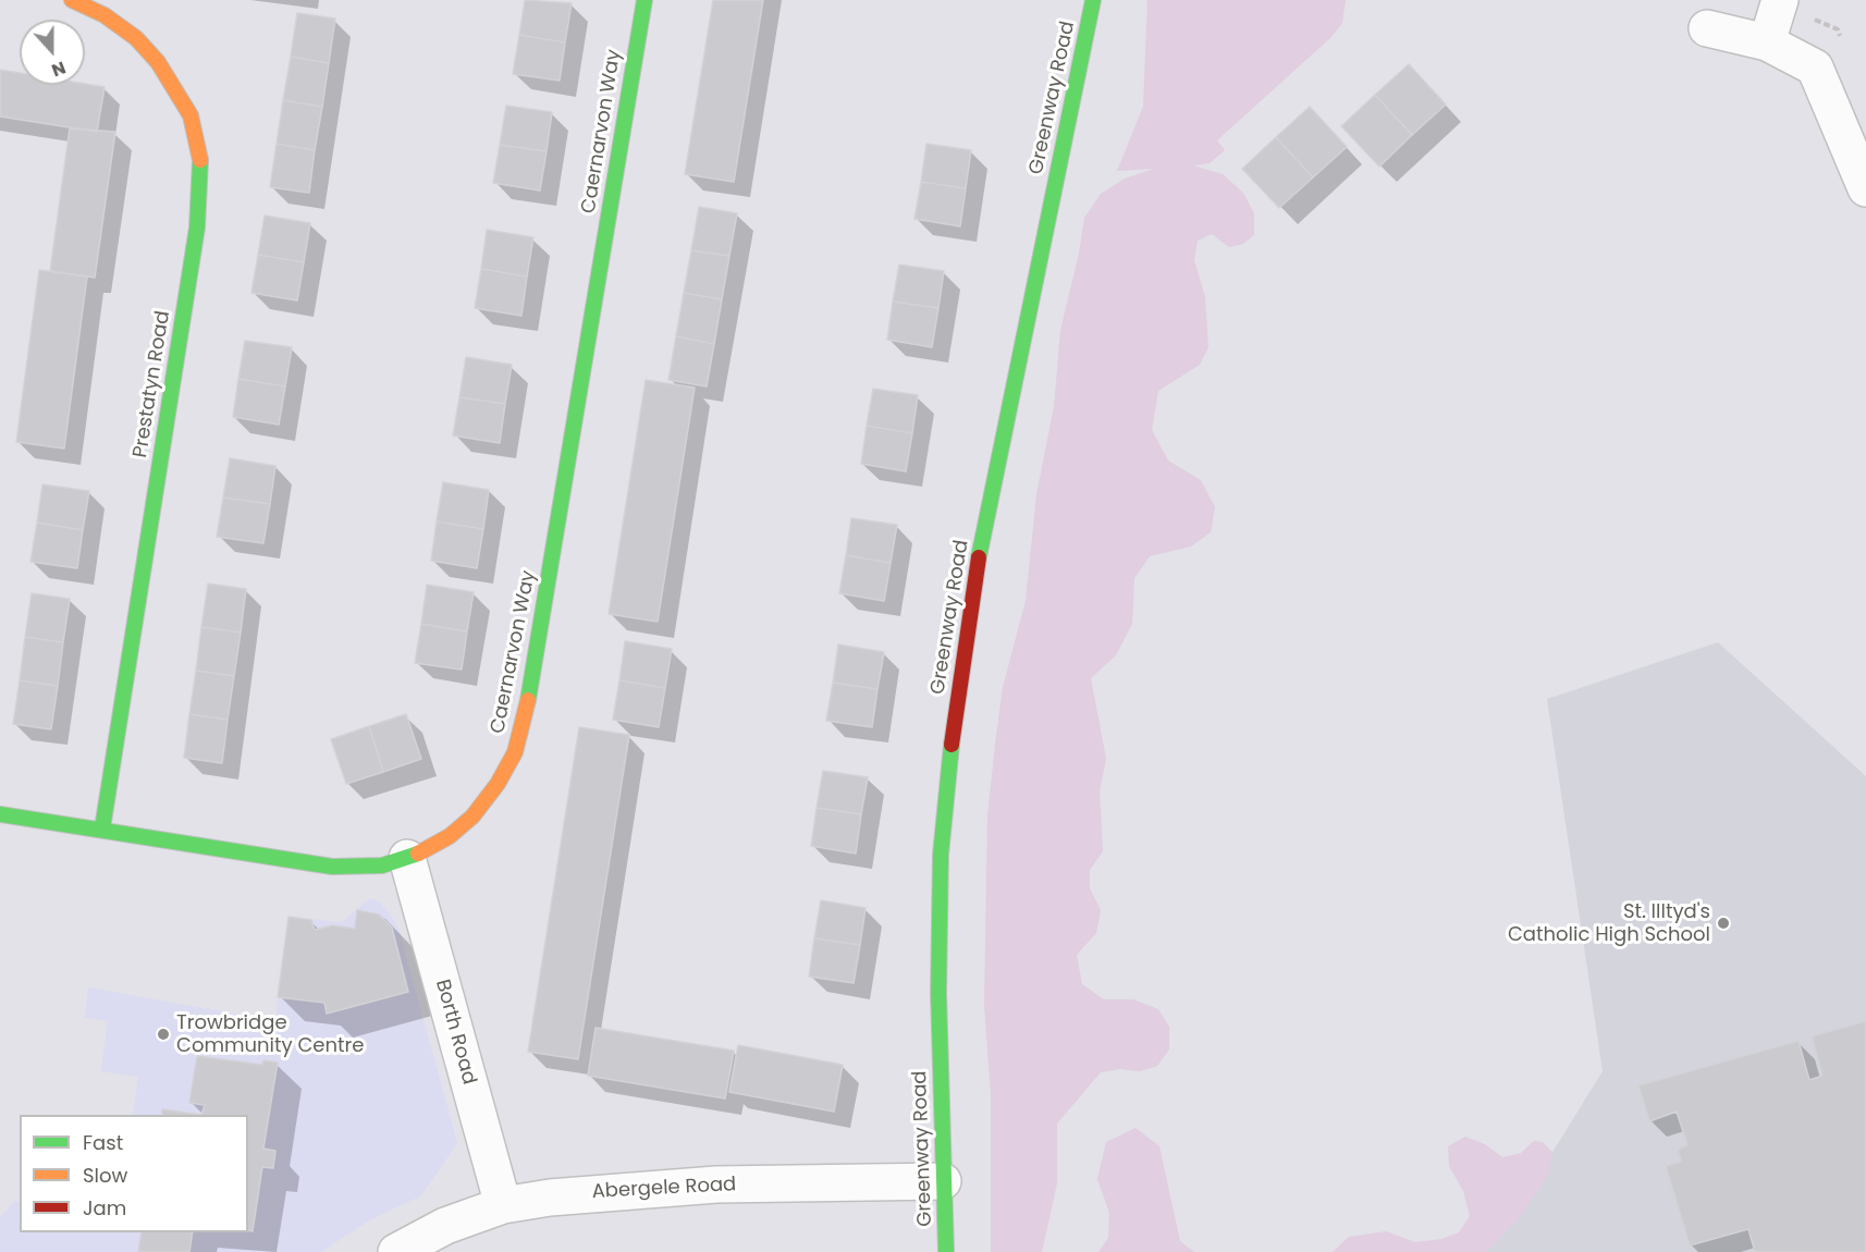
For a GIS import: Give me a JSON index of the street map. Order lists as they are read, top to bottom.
{
  "streets": {
    "street": [
      "Greenway Road",
      "Caernarvon Way",
      "Prestatyn Road",
      "Borth Road",
      "Abergele Road"
    ]
  },
  "crossings": [
    ["Greenway Road", "Abergele Road"],
    ["Caernarvon Way", "Prestatyn Road"],
    ["Caernarvon Way", "Borth Road"],
    ["Borth Road", "Abergele Road"]
  ],
  "places": ["St. Illtyd's Catholic High School", "Trowbridge Community Centre"],
  "legend": ["Fast", "Slow", "Jam"],
  "north": "bottom"
}
